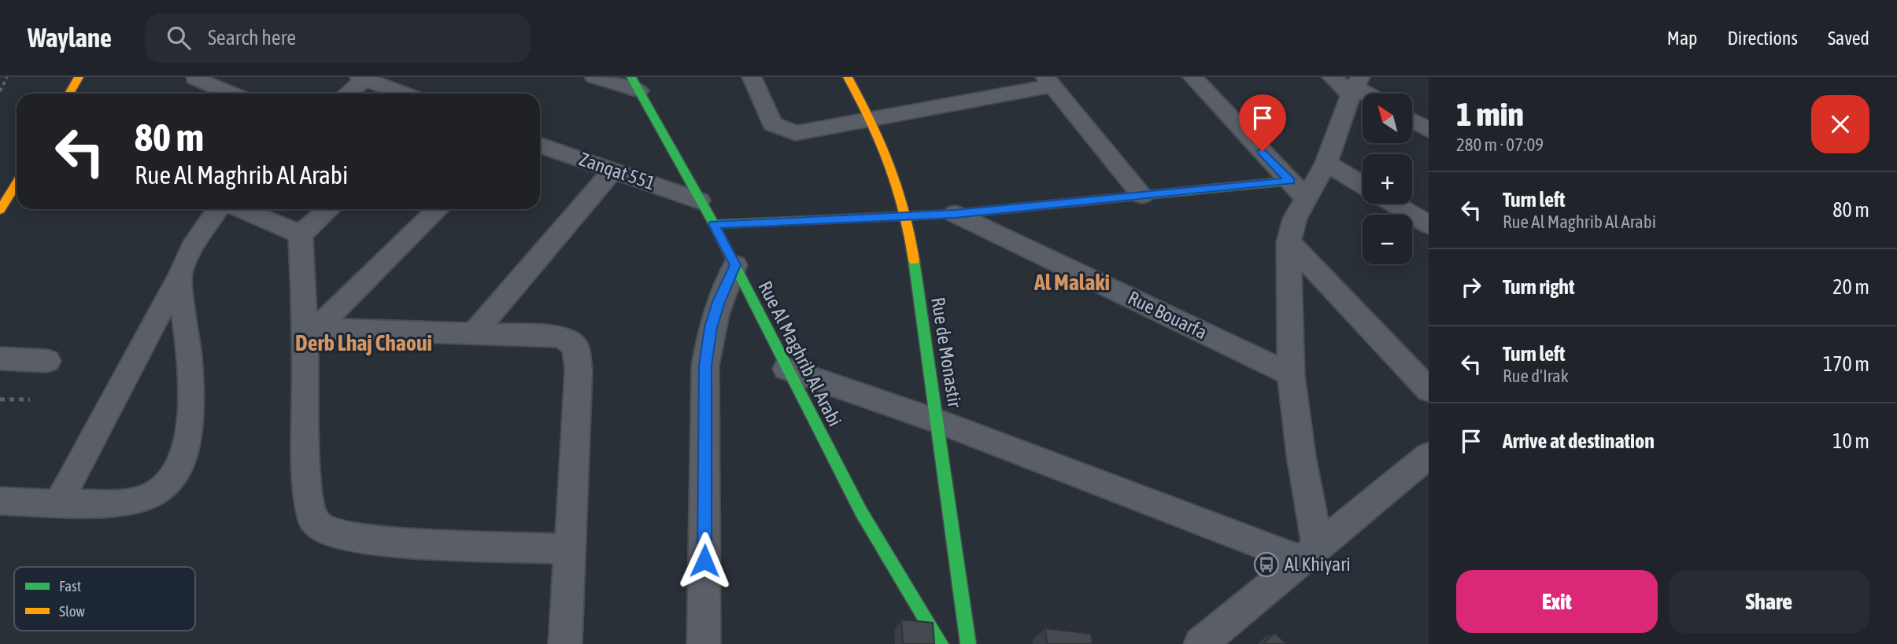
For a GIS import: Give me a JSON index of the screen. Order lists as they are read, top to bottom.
{
  "streets": {
    "street": [
      "Zanqat 551",
      "Rue Bouarfa",
      "Rue de Monastir",
      "Rue Al Maghrib Al Arabi"
    ]
  },
  "crossings": [
    ["Zanqat 551", "Rue Al Maghrib Al Arabi"]
  ],
  "districts": ["Al Malaki", "Derb Lhaj Chaoui"],
  "places": {
    "bus stop": ["Al Khiyari"]
  },
  "legend": ["Fast", "Slow"],
  "north": "top left",
  "page": {
    "header": "Waylane",
    "search": "Search here",
    "nav": ["Map", "Directions", "Saved"],
    "heading": ["1 min", "280 m · 07:09"],
    "map_buttons": ["+", "−"],
    "turn": ["80 m", "Rue Al Maghrib Al Arabi"],
    "list": [
      {
        "name": "Turn left",
        "note": "Rue Al Maghrib Al Arabi",
        "value": "80 m"
      },
      {
        "name": "Turn right",
        "value": "20 m"
      },
      {
        "name": "Turn left",
        "note": "Rue d'Irak",
        "value": "170 m"
      },
      {
        "name": "Arrive at destination",
        "value": "10 m"
      }
    ],
    "buttons": ["Exit", "Share"]
  }
}
